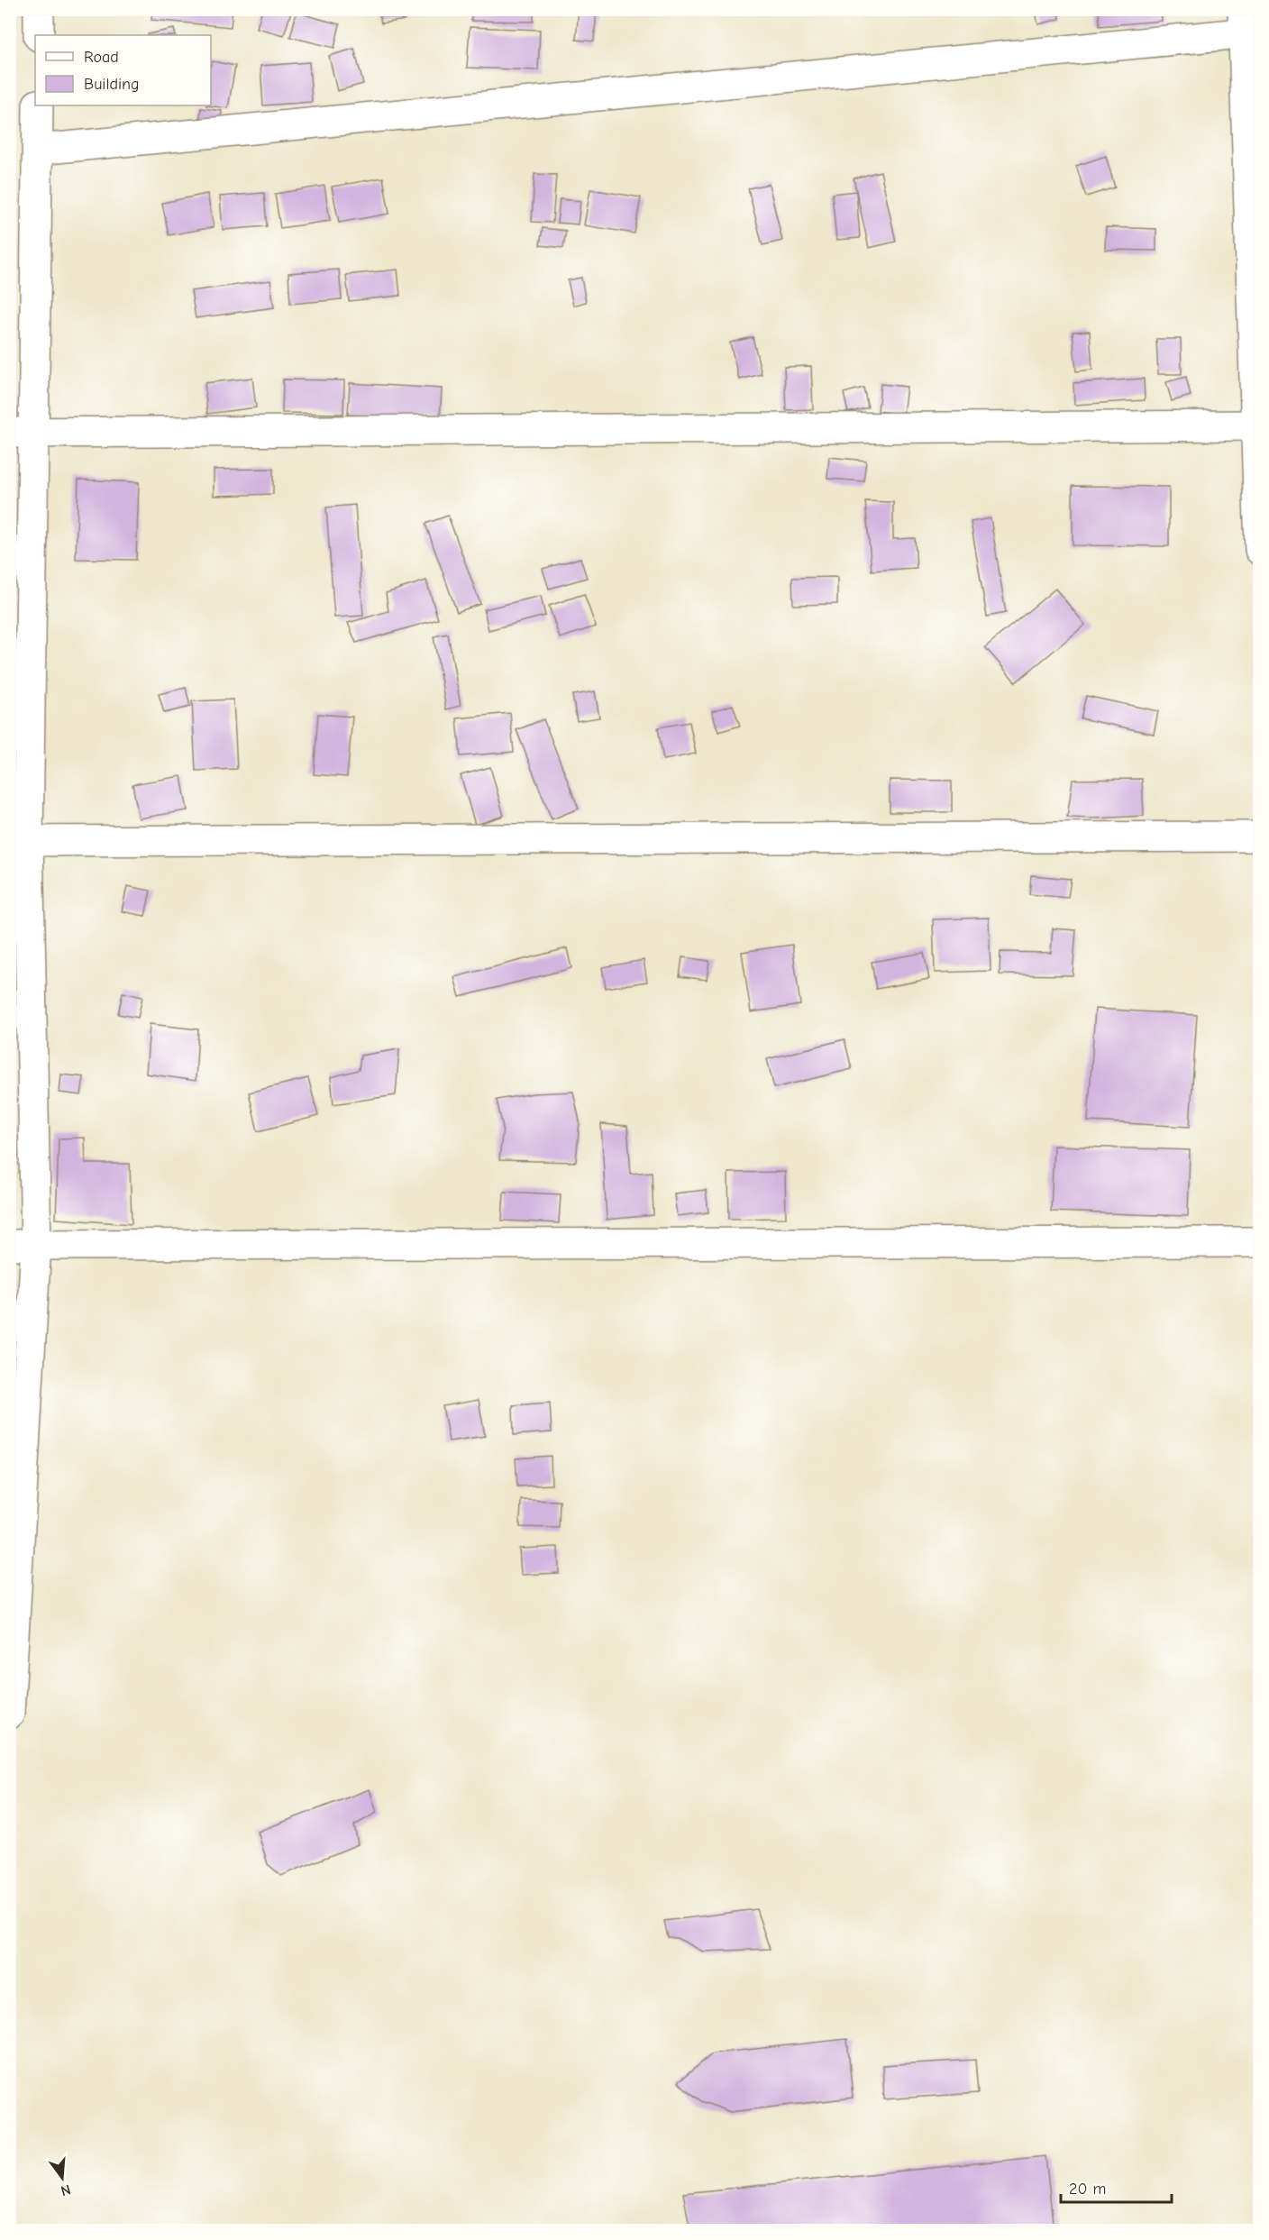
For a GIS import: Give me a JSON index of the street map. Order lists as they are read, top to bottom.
{
  "legend": ["Road", "Building"],
  "scale_bar": "20 m",
  "north": "bottom"
}
